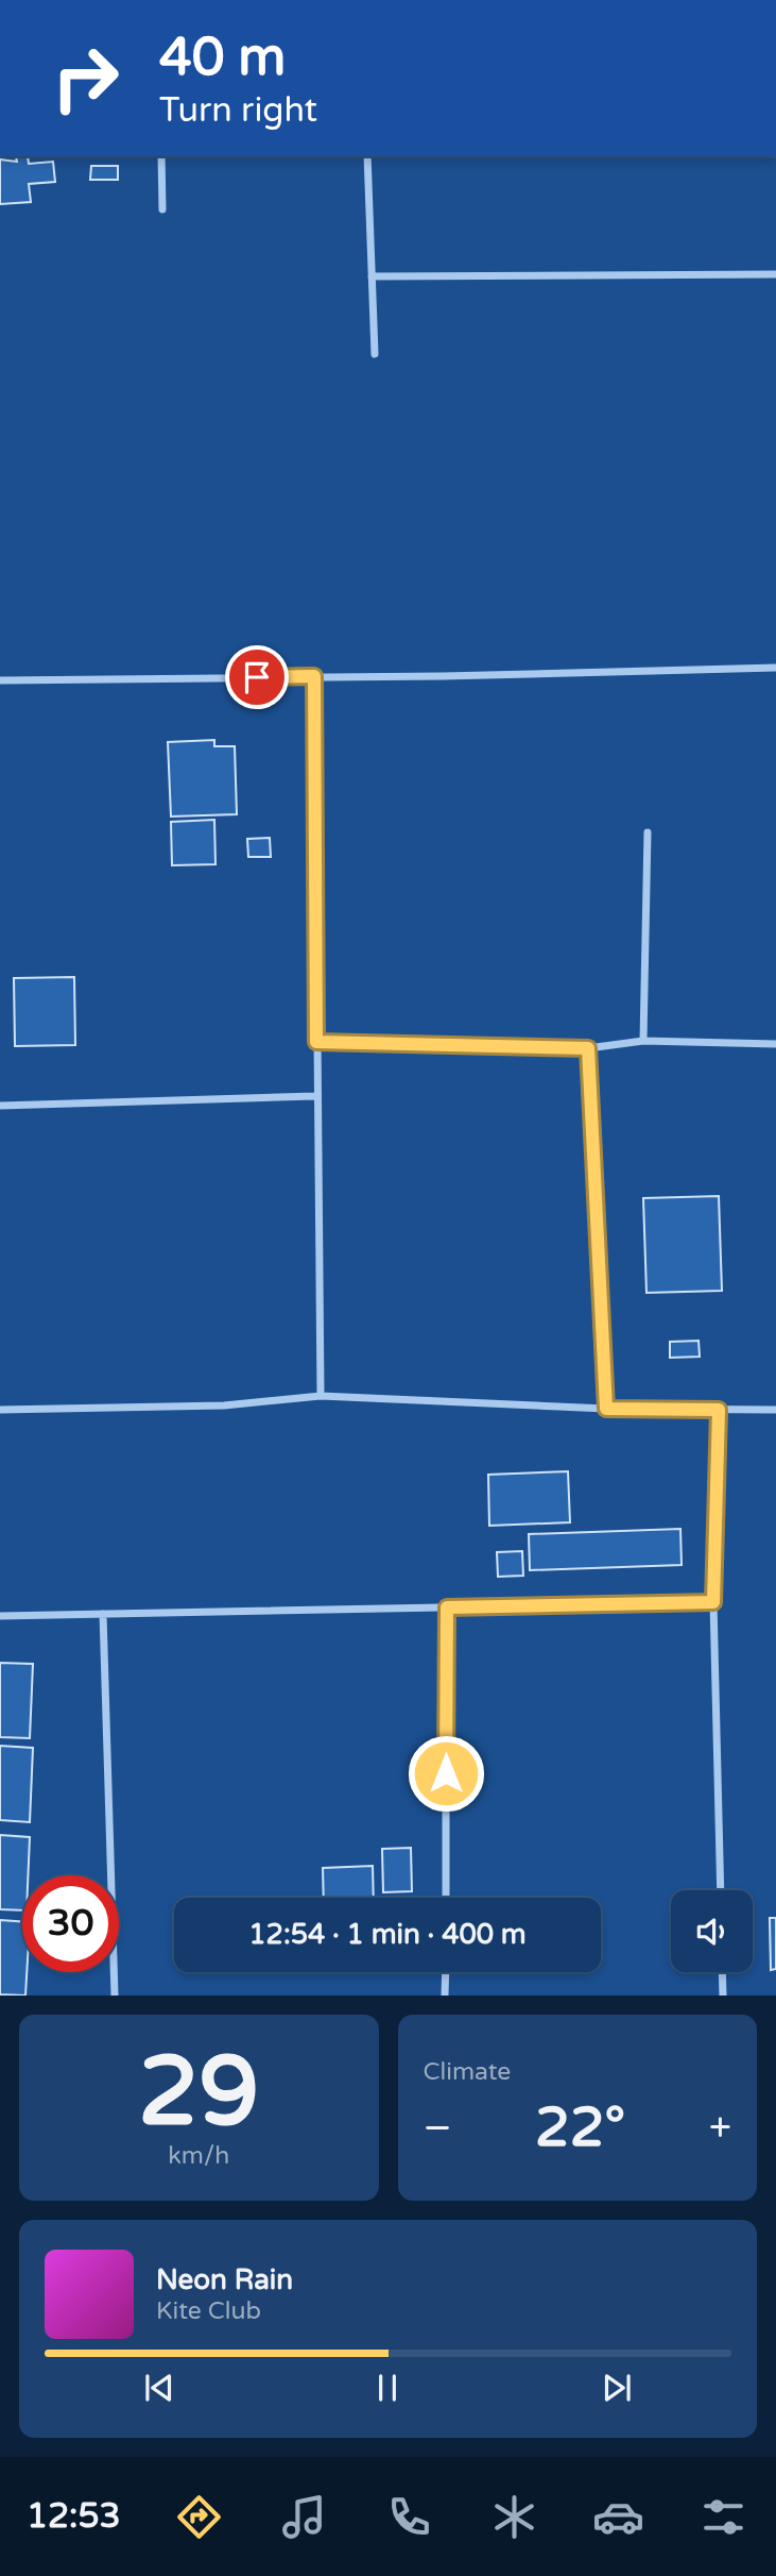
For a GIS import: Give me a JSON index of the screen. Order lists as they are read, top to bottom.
{
  "page": {
    "turn": ["40 m", "Turn right"],
    "limit": "30",
    "trip": "12:54 · 1 min · 400 m",
    "tile": [
      ["29", "km/h"],
      "Climate"
    ],
    "heat": ["−", "22°", "+"],
    "song": ["Neon Rain", "Kite Club"],
    "tabs": "12:53"
  }
}
